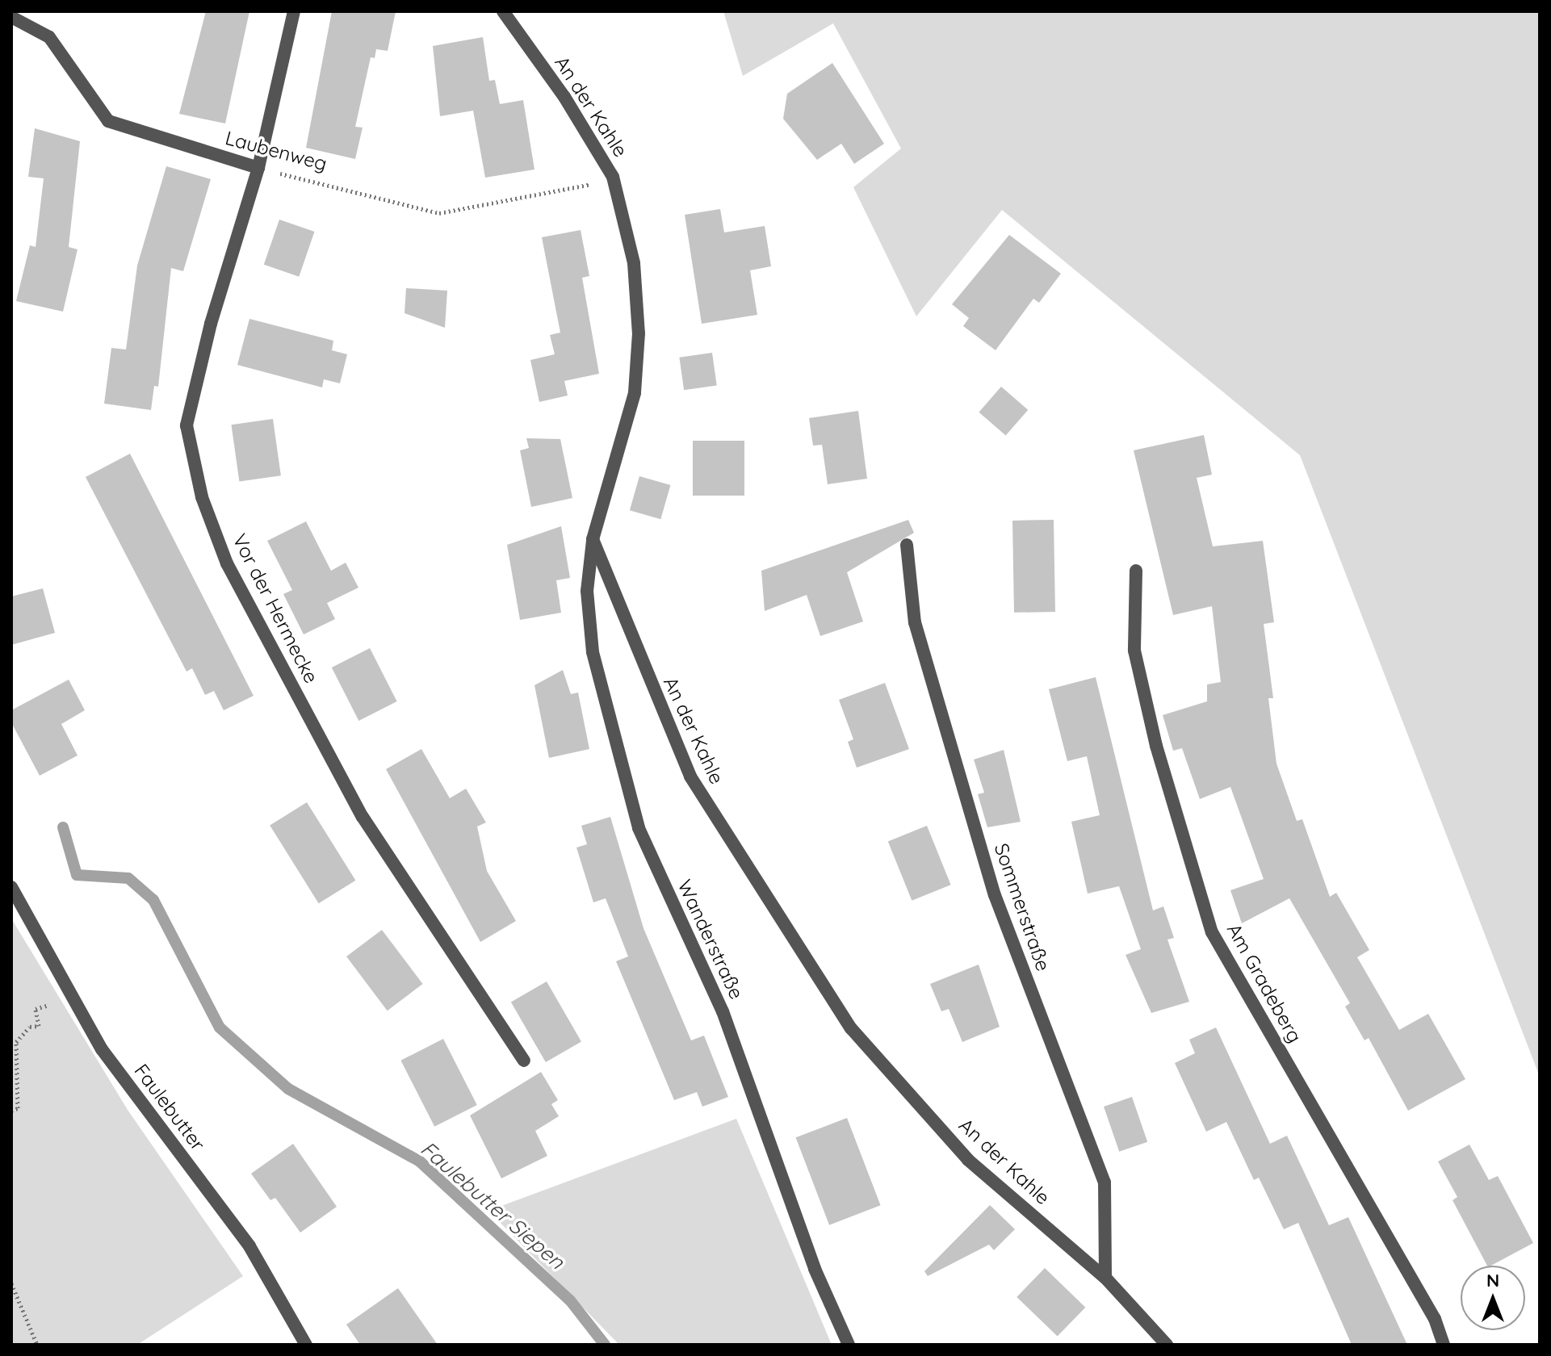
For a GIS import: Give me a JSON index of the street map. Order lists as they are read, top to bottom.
{
  "streets": {
    "street": [
      "An der Kahle",
      "Laubenweg",
      "Vor der Hermecke",
      "Sommerstraße",
      "Wanderstraße",
      "Am Gradeberg",
      "Faulebutter"
    ]
  },
  "crossings": [
    ["An der Kahle", "Sommerstraße"],
    ["An der Kahle", "Wanderstraße"],
    ["Laubenweg", "Vor der Hermecke"]
  ],
  "water": ["Faulebutter Siepen"],
  "north": "top"
}
